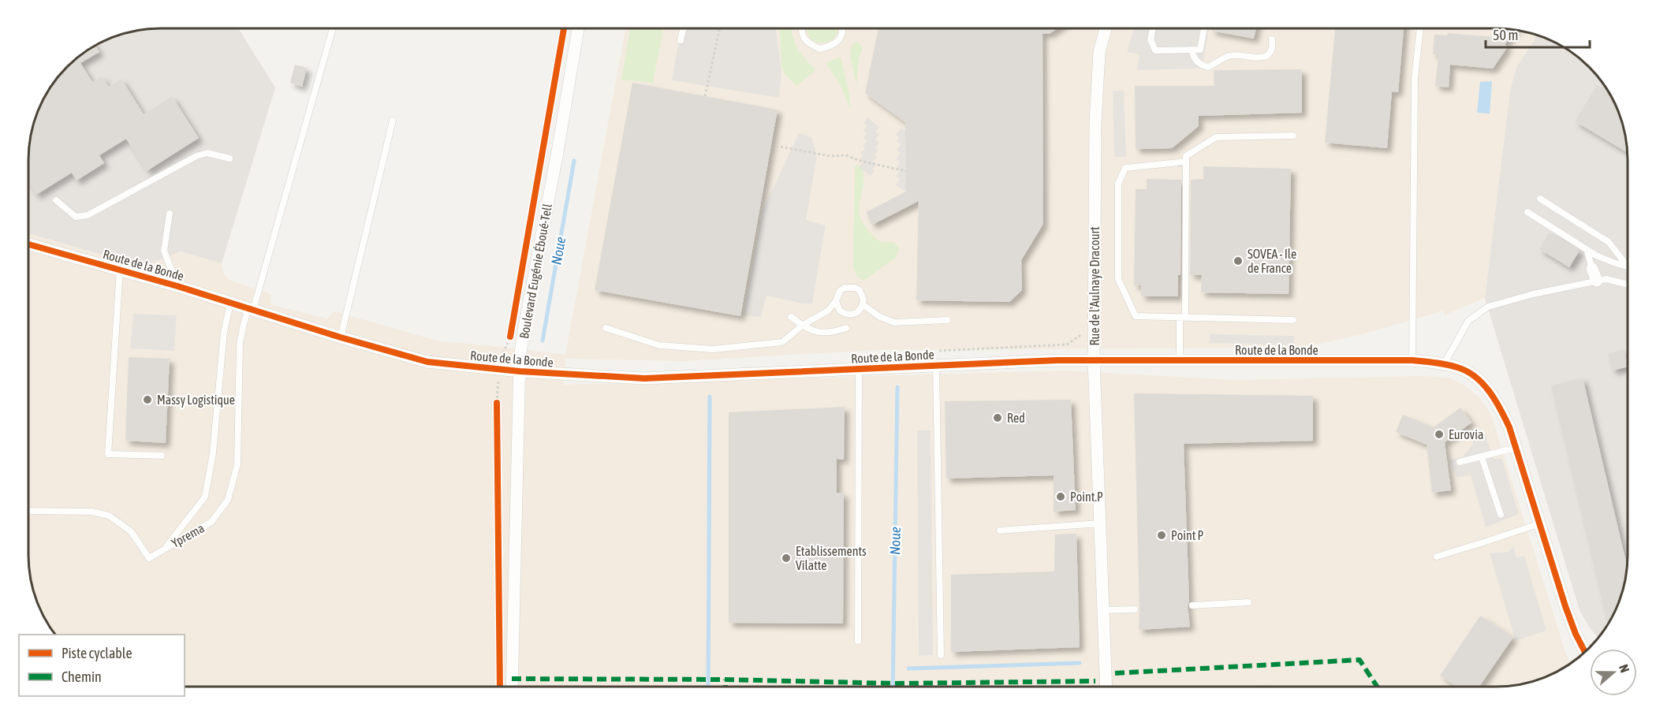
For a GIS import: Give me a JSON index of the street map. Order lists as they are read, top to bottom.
{
  "streets": {
    "street": ["Route de la Bonde", "Boulevard Eugénie Éboué-Tell", "Rue de l'Aulnaye Dracourt"],
    "lane": ["Yprema"]
  },
  "crossings": [
    ["Route de la Bonde", "Boulevard Eugénie Éboué-Tell"],
    ["Route de la Bonde", "Rue de l'Aulnaye Dracourt"],
    ["Route de la Bonde", "Yprema"]
  ],
  "water": ["Noue"],
  "places": [
    "SOVEA - Ile de France",
    "Massy Logistique",
    "Red",
    "Eurovia",
    "Point.P",
    "Point P",
    "Etablissements Vilatte"
  ],
  "legend": ["Piste cyclable", "Chemin"],
  "scale_bar": "50 m",
  "north": "right"
}
